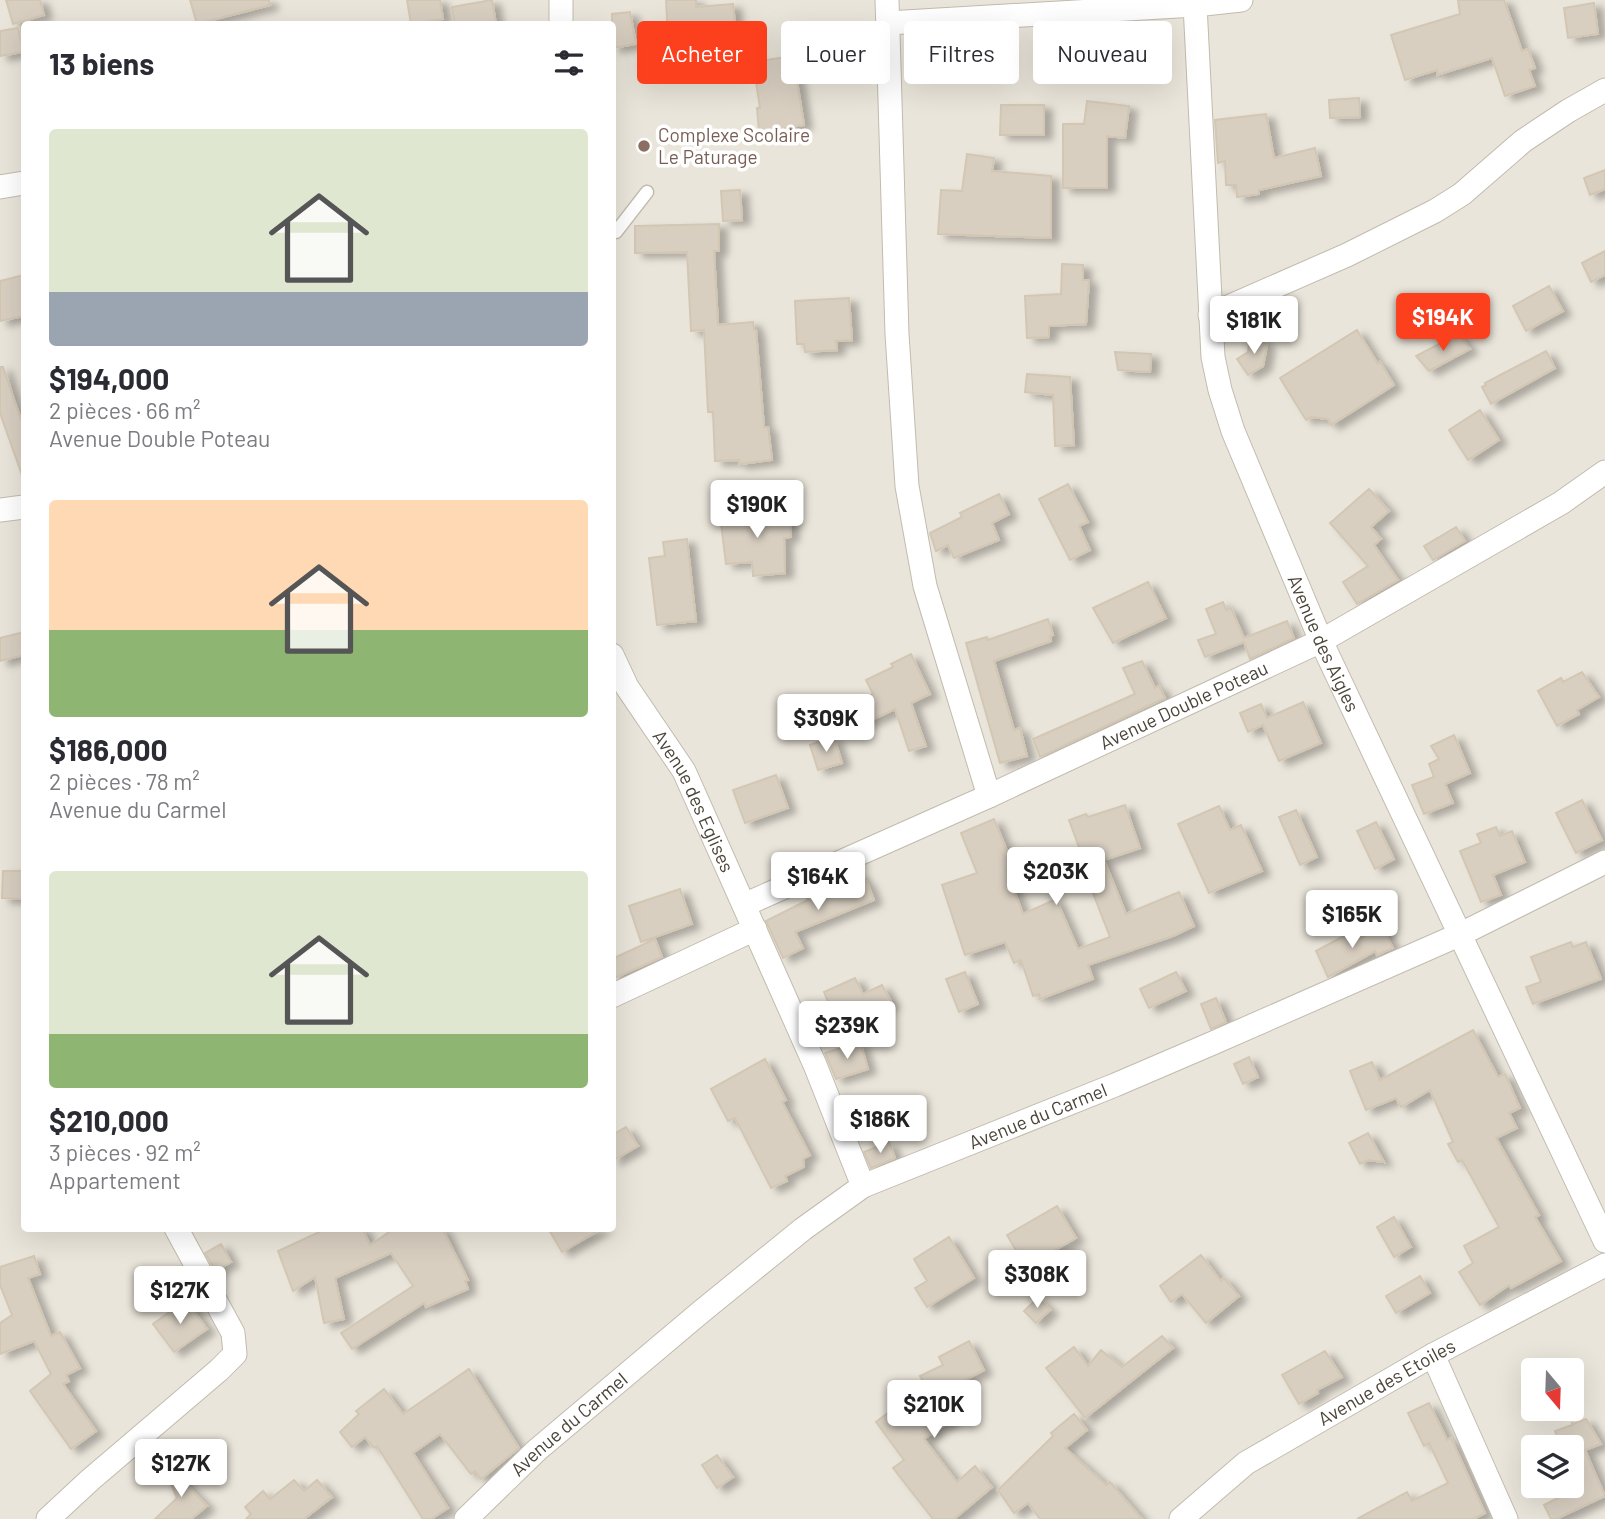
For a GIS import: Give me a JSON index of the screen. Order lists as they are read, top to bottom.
{
  "streets": {
    "street": [
      "Avenue des Aigles",
      "Avenue Double Poteau",
      "Avenue des Eglises",
      "Avenue du Carmel",
      "Avenue des Etoiles"
    ]
  },
  "crossings": [
    ["Avenue des Aigles", "Avenue Double Poteau"],
    ["Avenue des Aigles", "Avenue du Carmel"],
    ["Avenue Double Poteau", "Avenue des Eglises"],
    ["Avenue des Eglises", "Avenue du Carmel"]
  ],
  "places": ["Complexe Scolaire Le Paturage"],
  "north": "bottom",
  "page": {
    "chip": [
      "Acheter",
      "Louer",
      "Filtres",
      "Nouveau"
    ],
    "heading": "13 biens",
    "list": [
      {
        "name": "$194,000",
        "note": "2 pièces · 66 m² · Avenue Double Poteau"
      },
      {
        "name": "$186,000",
        "note": "2 pièces · 78 m² · Avenue du Carmel"
      },
      {
        "name": "$210,000",
        "note": "3 pièces · 92 m² · Appartement"
      }
    ],
    "price": [
      "$194K",
      "$181K",
      "$190K",
      "$309K",
      "$203K",
      "$164K",
      "$165K",
      "$239K",
      "$186K",
      "$308K",
      "$127K",
      "$210K",
      "$127K"
    ]
  }
}
